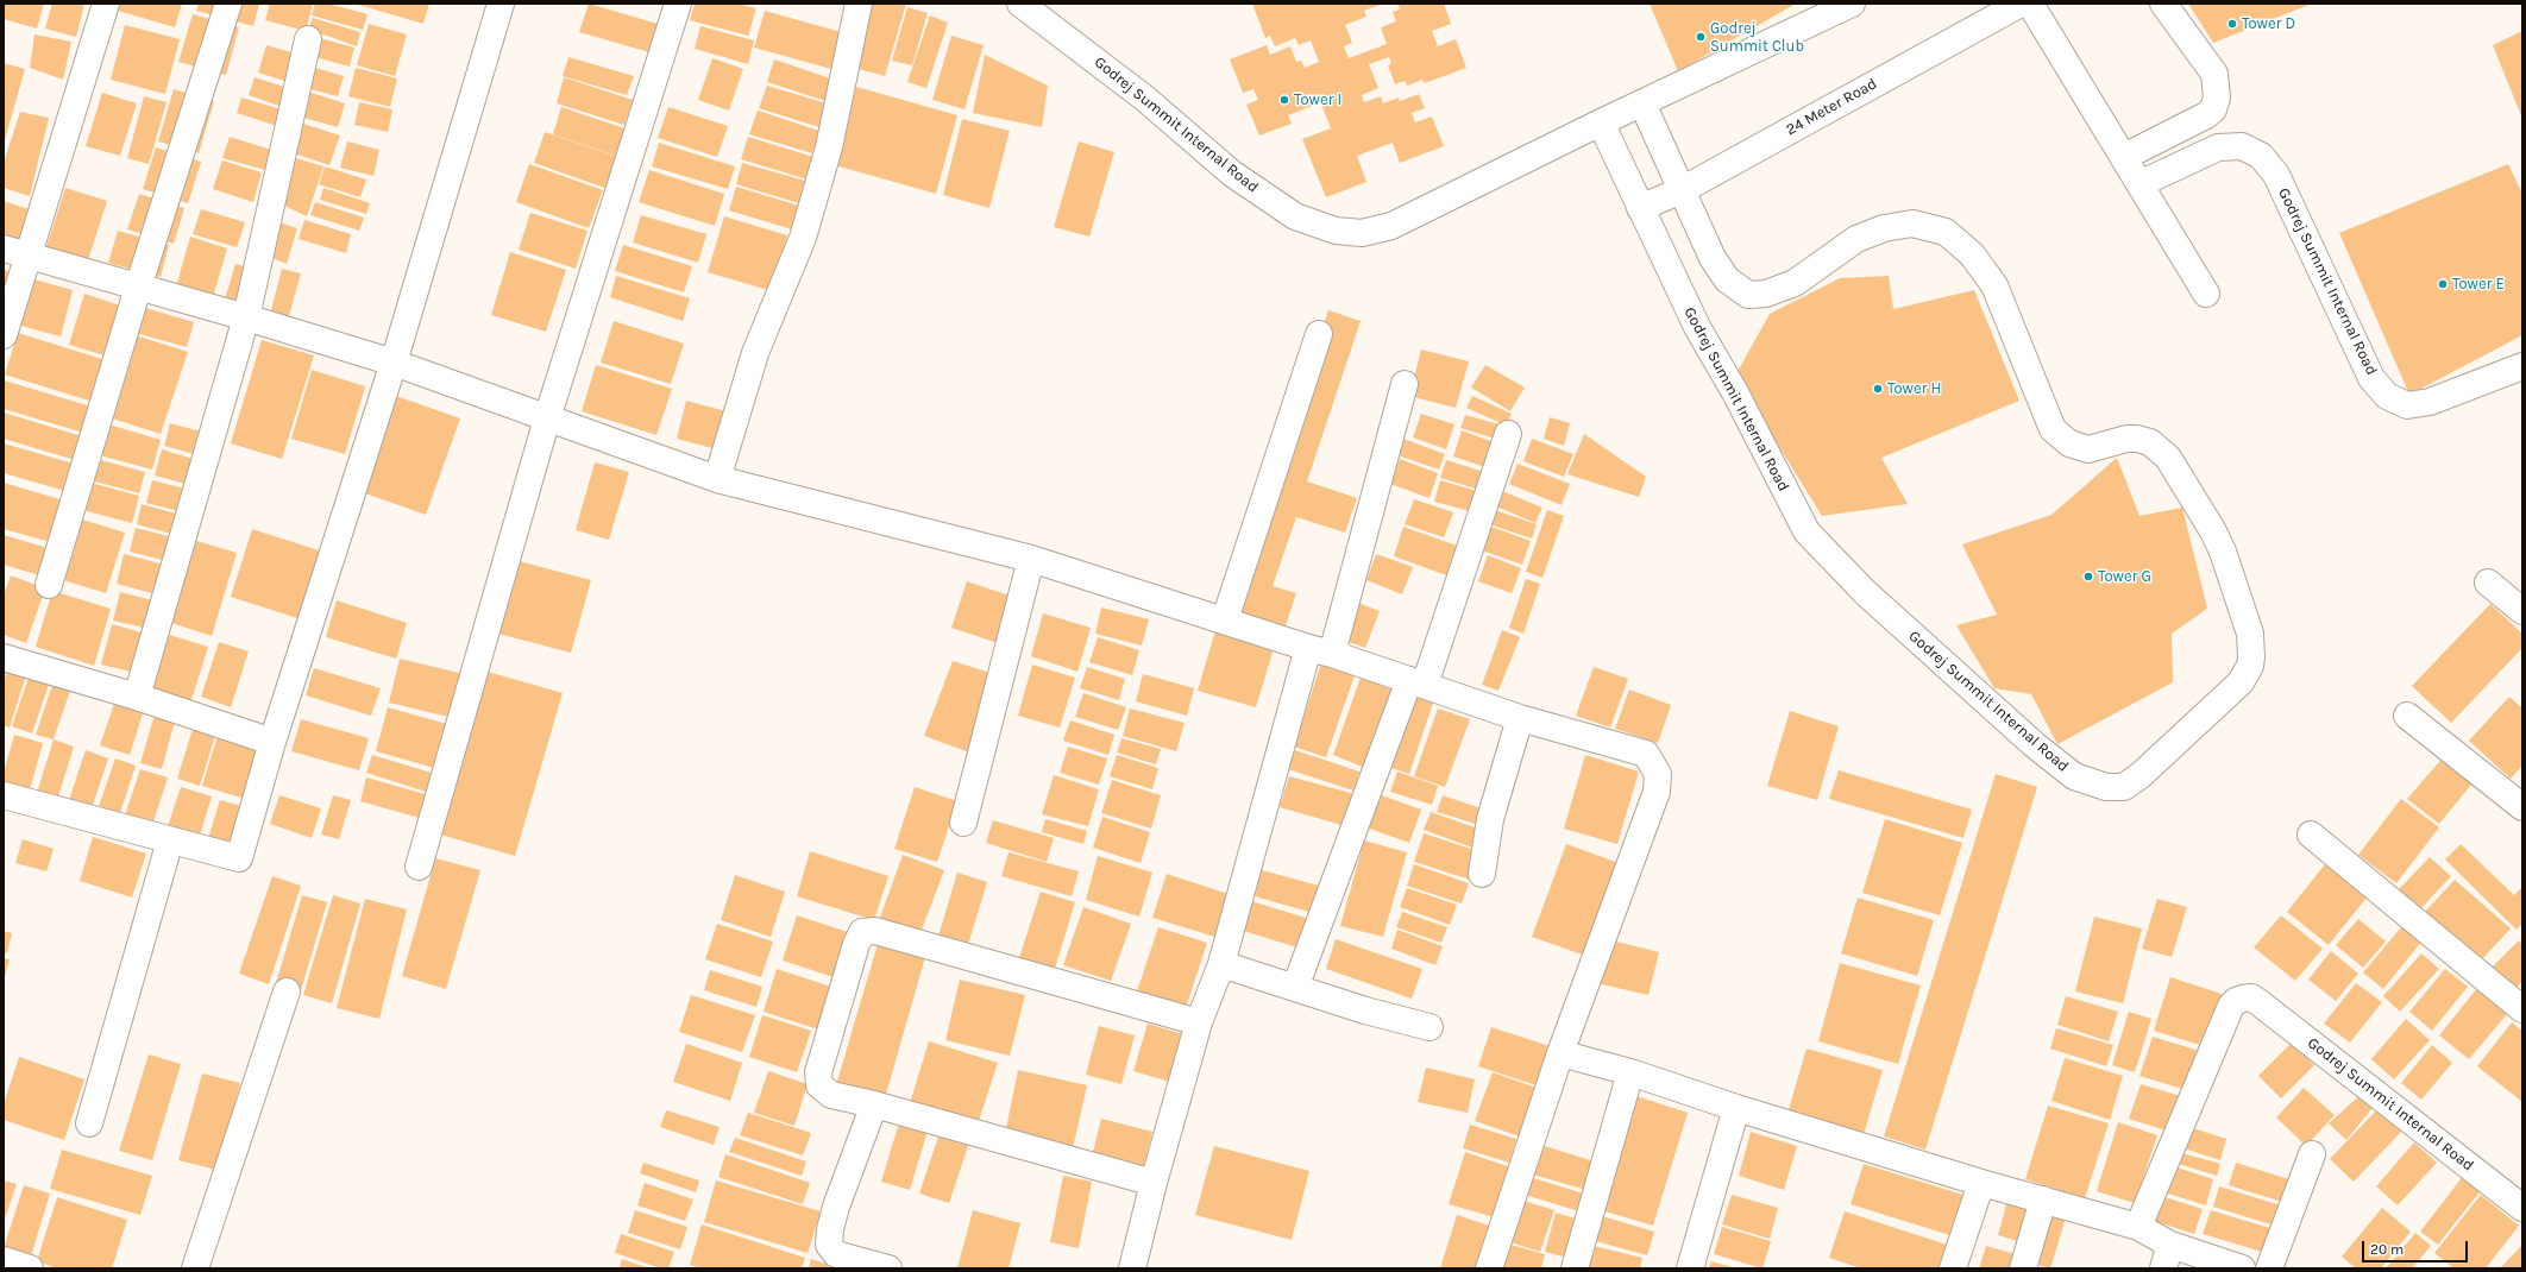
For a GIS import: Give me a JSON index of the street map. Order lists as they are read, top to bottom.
{
  "streets": {
    "street": ["24 Meter Road", "Godrej Summit Internal Road"]
  },
  "crossings": [
    ["24 Meter Road", "Godrej Summit Internal Road"]
  ],
  "places": [
    "Tower D",
    "Godrej Summit Club",
    "Tower I",
    "Tower E",
    "Tower H",
    "Tower G"
  ],
  "scale_bar": "20 m"
}
